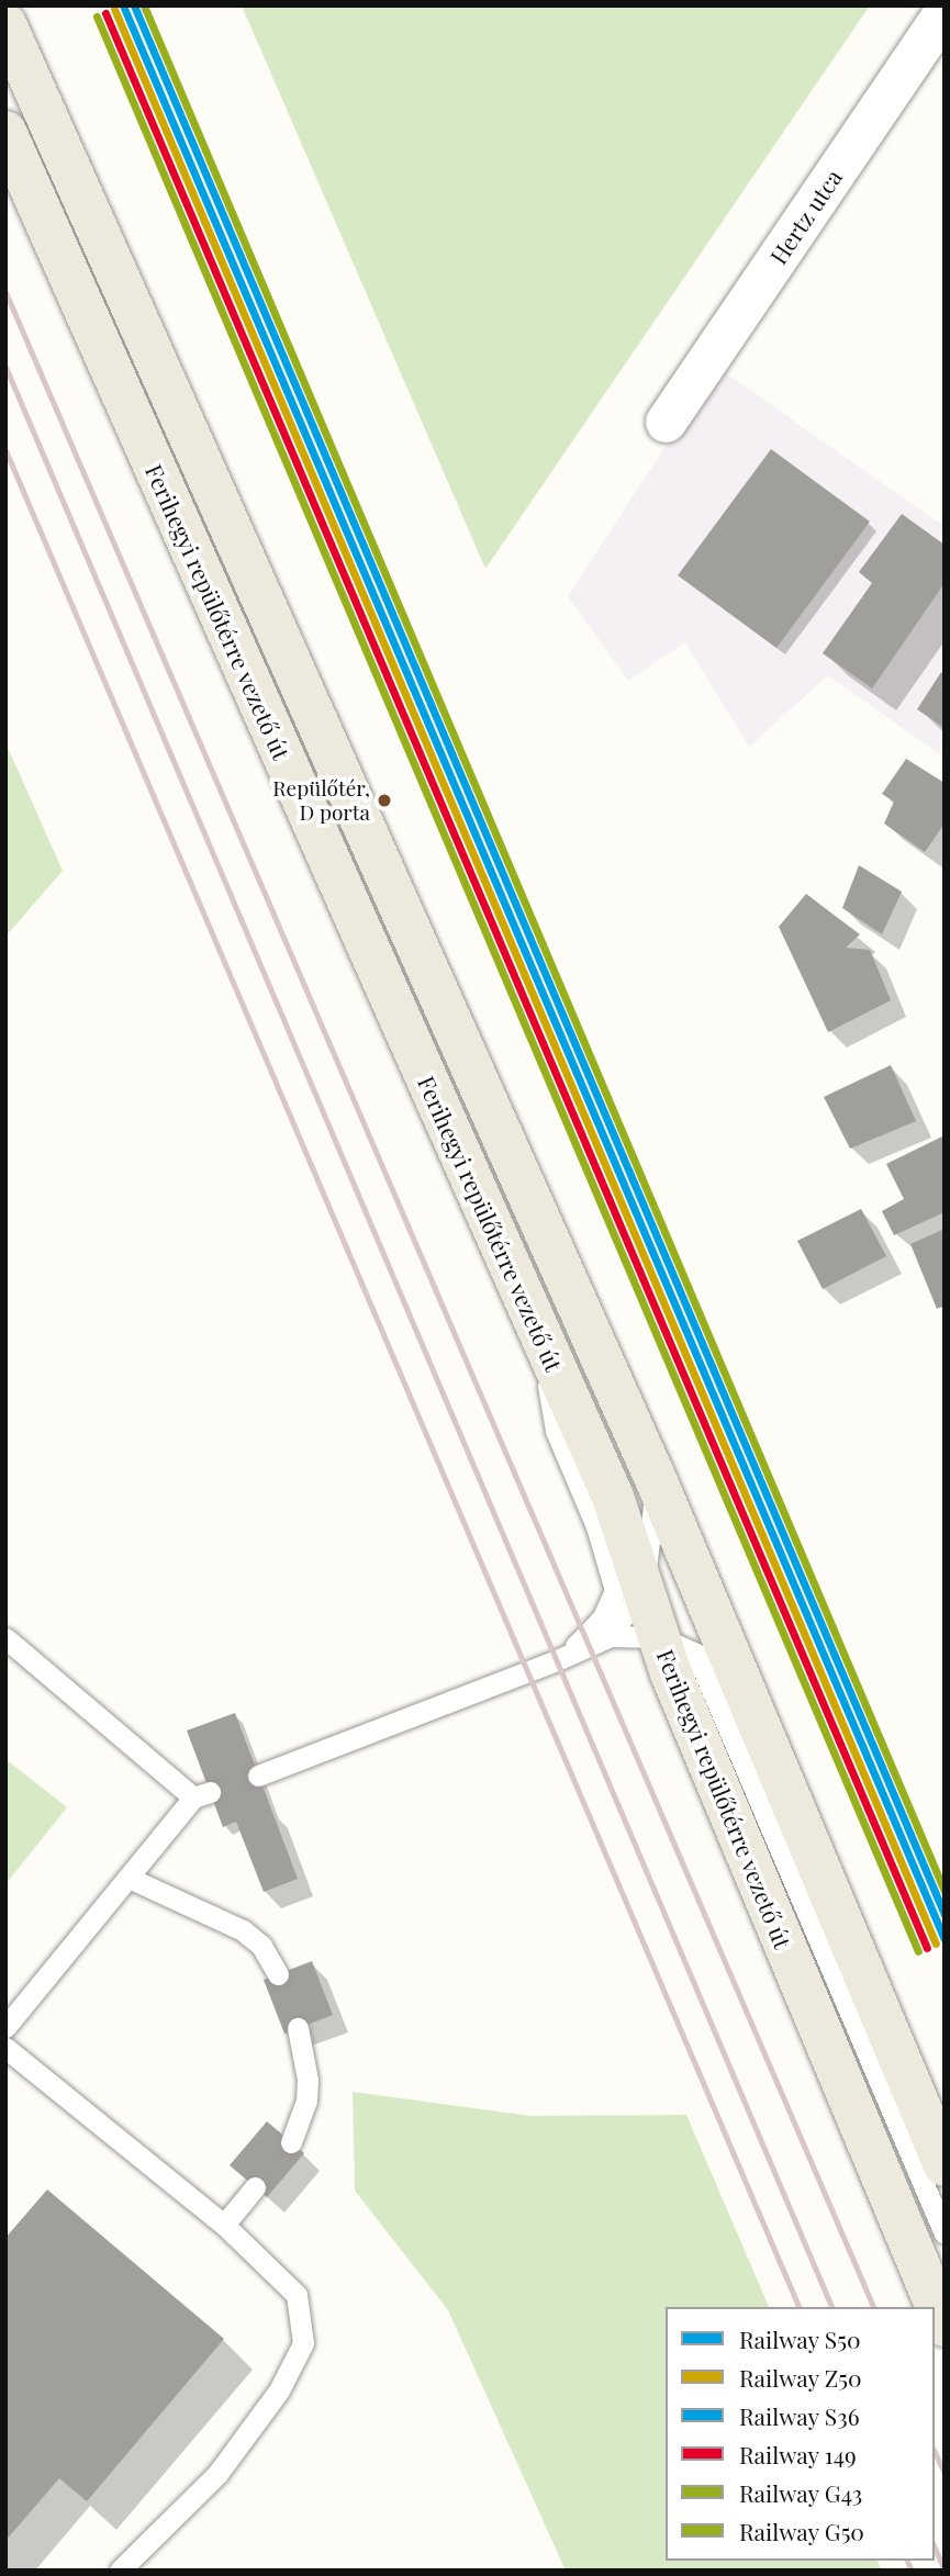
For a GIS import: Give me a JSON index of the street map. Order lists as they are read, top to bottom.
{
  "streets": {
    "main road": ["Ferihegyi repülőtérre vezető út"],
    "street": ["Hertz utca"]
  },
  "places": ["Repülőtér, D porta"],
  "lines": [
    "rail line S50",
    "rail line S36",
    "rail line G43",
    "rail line Z50",
    "rail line 149",
    "rail line G50"
  ],
  "legend": [
    "Railway S50",
    "Railway Z50",
    "Railway S36",
    "Railway 149",
    "Railway G43",
    "Railway G50"
  ]
}
